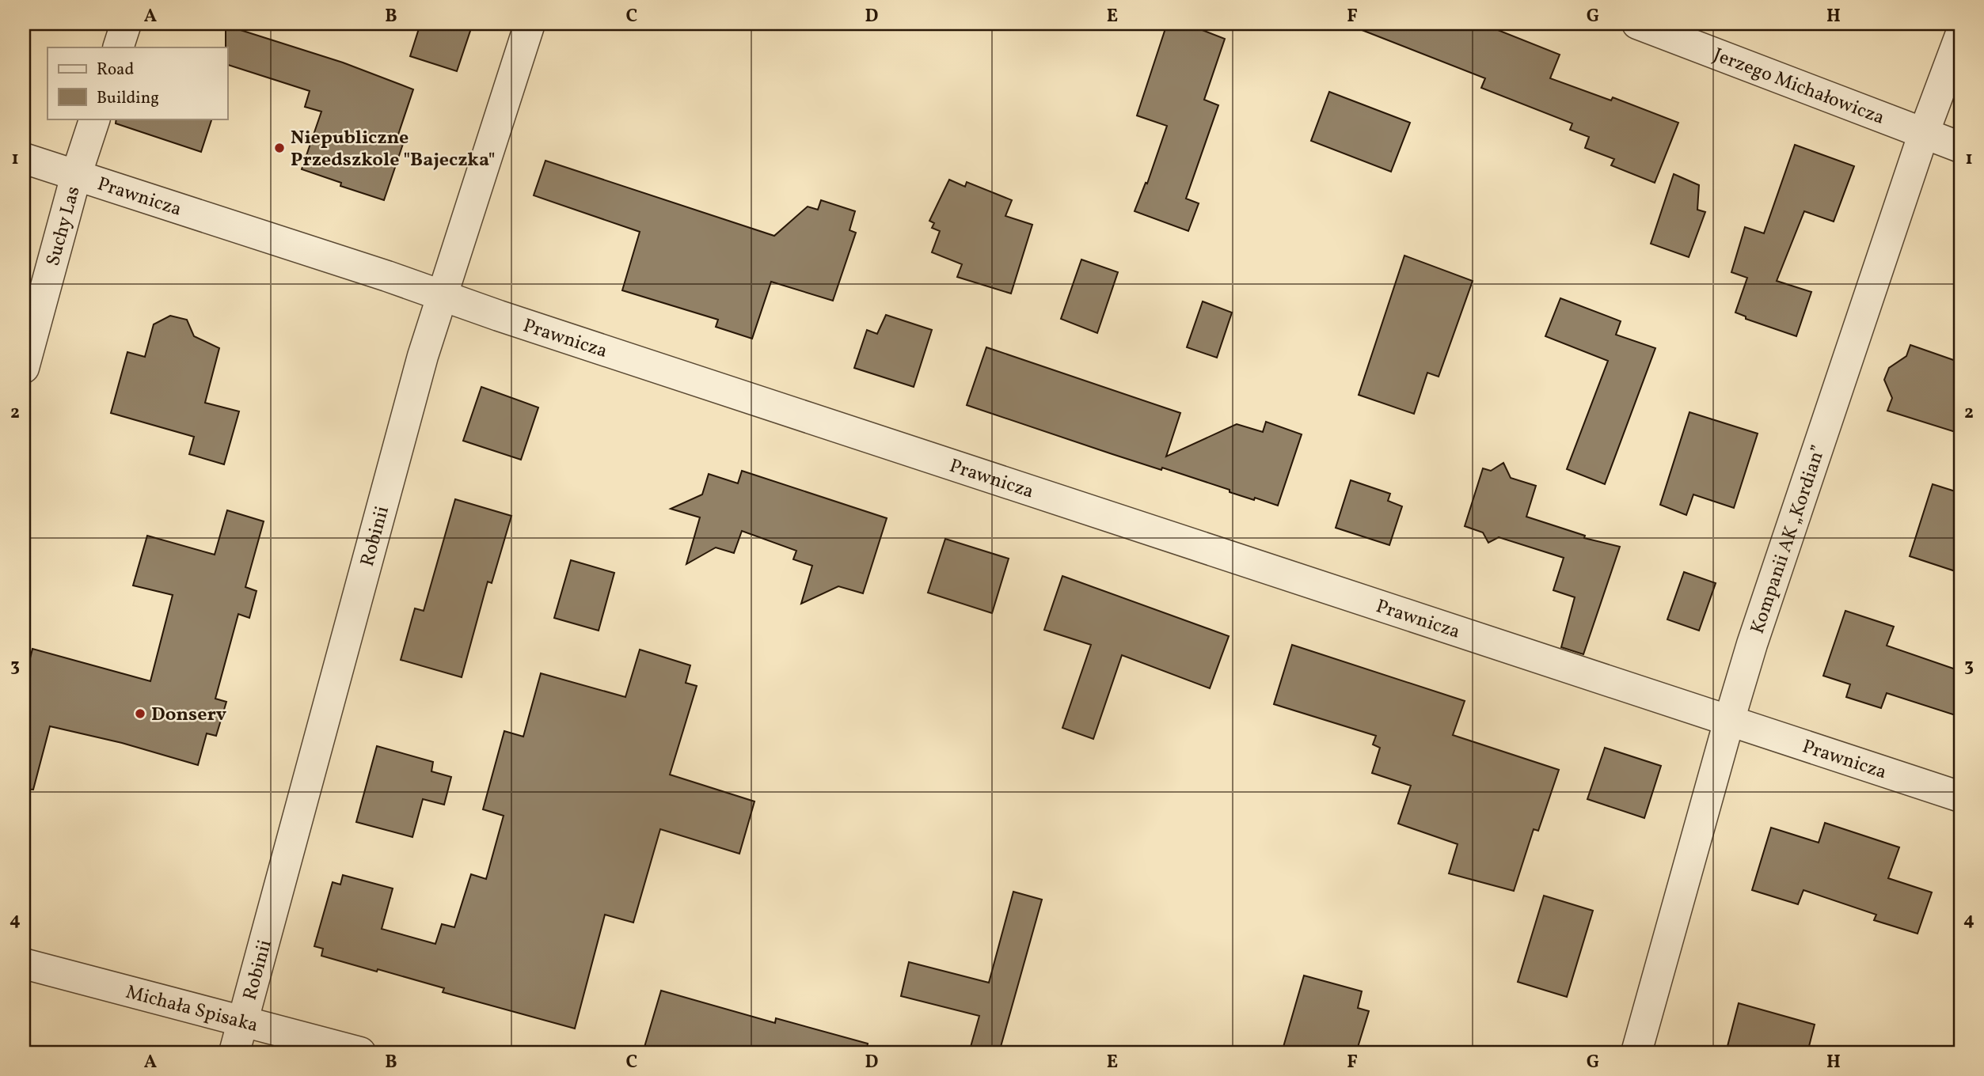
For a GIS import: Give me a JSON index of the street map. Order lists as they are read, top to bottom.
{
  "streets": {
    "street": [
      "Jerzego Michałowicza",
      "Prawnicza",
      "Suchy Las",
      "Robinii",
      "Kompanii AK „Kordian”",
      "Michała Spisaka"
    ]
  },
  "crossings": [
    ["Jerzego Michałowicza", "Kompanii AK „Kordian”"],
    ["Prawnicza", "Suchy Las"],
    ["Prawnicza", "Robinii"],
    ["Prawnicza", "Kompanii AK „Kordian”"],
    ["Robinii", "Michała Spisaka"]
  ],
  "places": ["Niepubliczne Przedszkole \"Bajeczka\"", "Donserv"],
  "legend": ["Road", "Building"],
  "grid": {
    "columns": [
      "A",
      "B",
      "C",
      "D",
      "E",
      "F",
      "G",
      "H"
    ],
    "rows": [
      "1",
      "2",
      "3",
      "4"
    ]
  }
}
